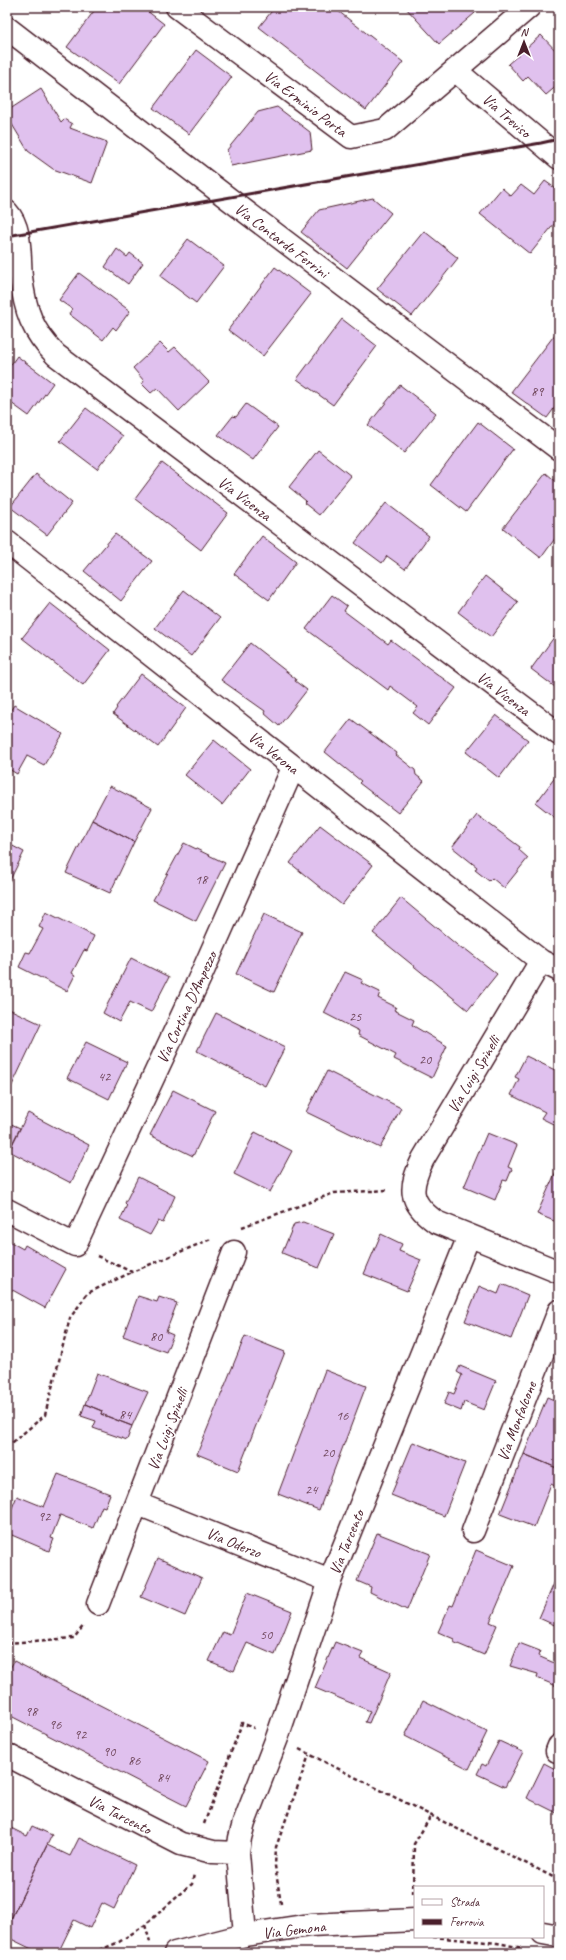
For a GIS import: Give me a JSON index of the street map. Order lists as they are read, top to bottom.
{
  "streets": {
    "street": [
      "Via Erminio Porta",
      "Via Treviso",
      "Via Contardo Ferrini",
      "Via Vicenza",
      "Via Verona",
      "Via Cortina D'Ampezzo",
      "Via Luigi Spinelli",
      "Via Monfalcone",
      "Via Oderzo",
      "Via Tarcento",
      "Via Gemona"
    ]
  },
  "crossings": [
    ["Via Erminio Porta", "Via Treviso"],
    ["Via Verona", "Via Cortina D'Ampezzo"],
    ["Via Verona", "Via Luigi Spinelli"],
    ["Via Luigi Spinelli", "Via Oderzo"],
    ["Via Luigi Spinelli", "Via Tarcento"],
    ["Via Oderzo", "Via Tarcento"],
    ["Via Tarcento", "Via Gemona"]
  ],
  "house_numbers": [
    "89",
    "18",
    "25",
    "20",
    "42",
    "80",
    "84",
    "16",
    "20",
    "24",
    "92",
    "50",
    "98",
    "96",
    "92",
    "90",
    "86",
    "84"
  ],
  "legend": ["Strada", "Ferrovia"],
  "north": "top"
}
